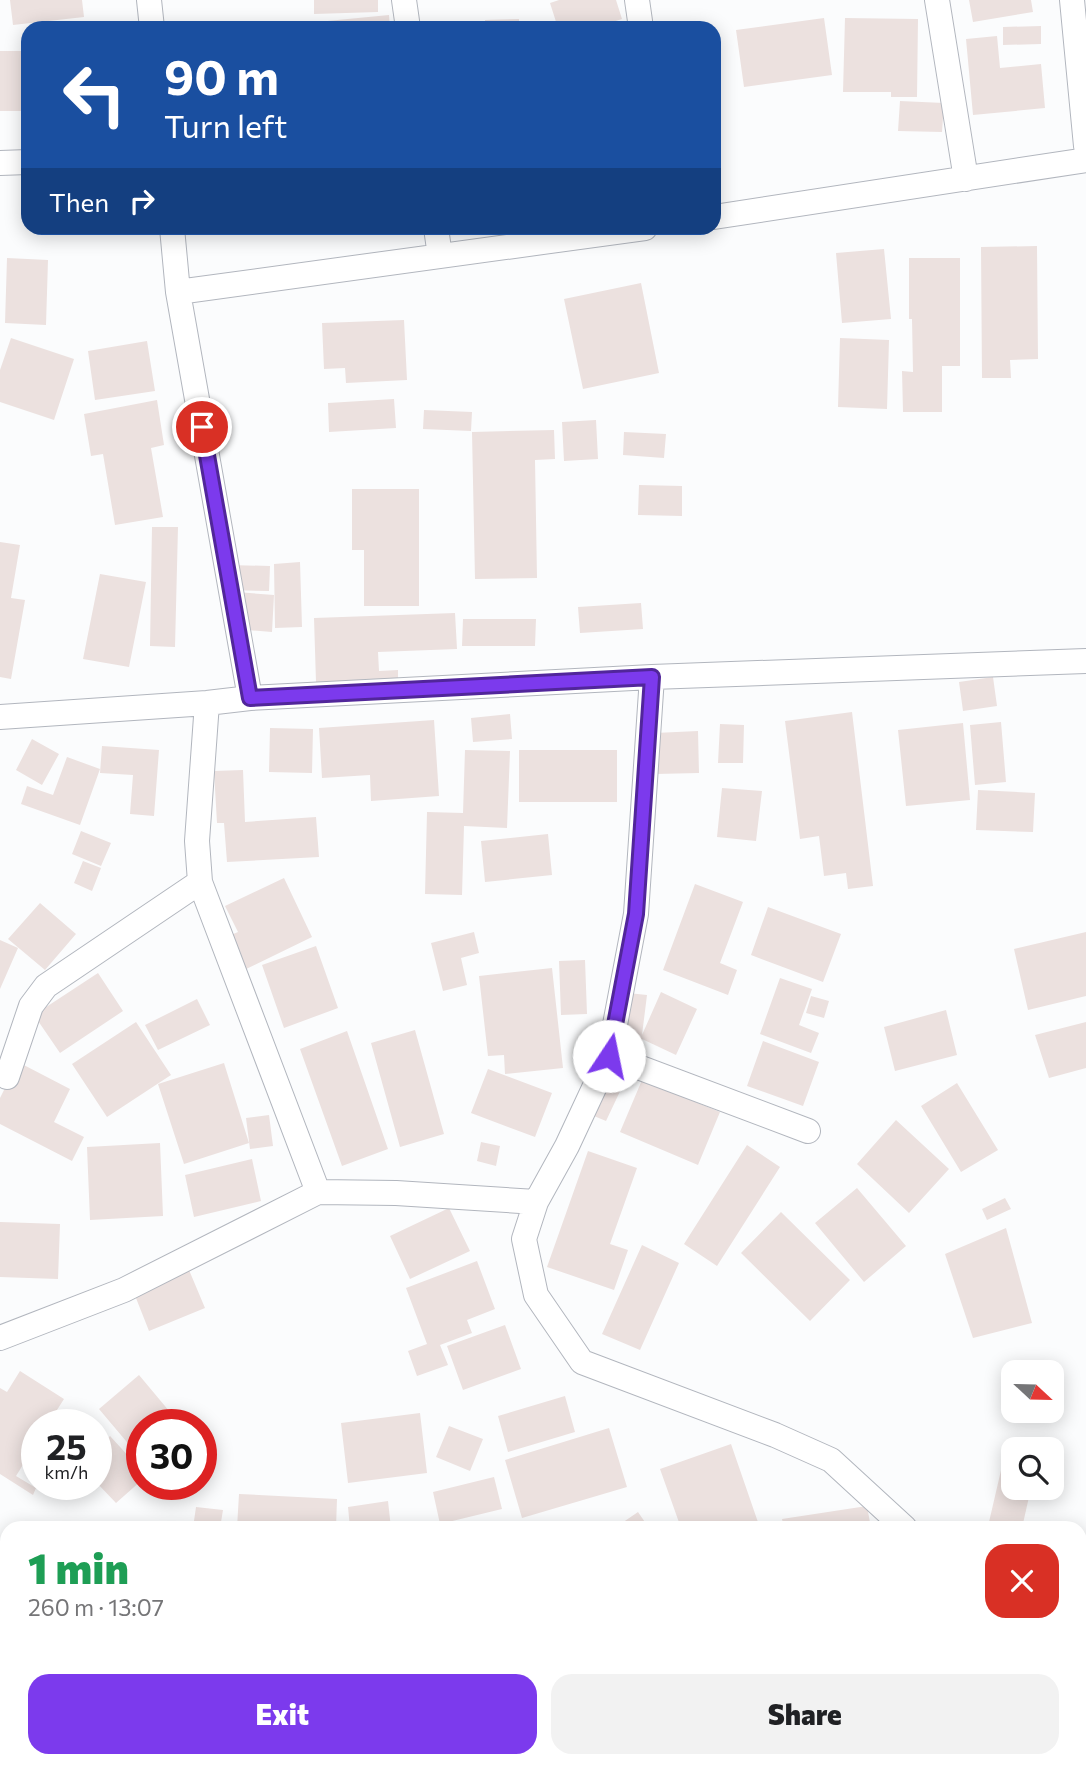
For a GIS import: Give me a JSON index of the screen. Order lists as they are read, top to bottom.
{
  "north": "right",
  "page": {
    "turn": ["90 m", "Turn left"],
    "then": "Then",
    "speed": "25 km/h",
    "limit": "30",
    "heading": ["1 min", "260 m · 13:07"],
    "buttons": ["Exit", "Share"]
  }
}
